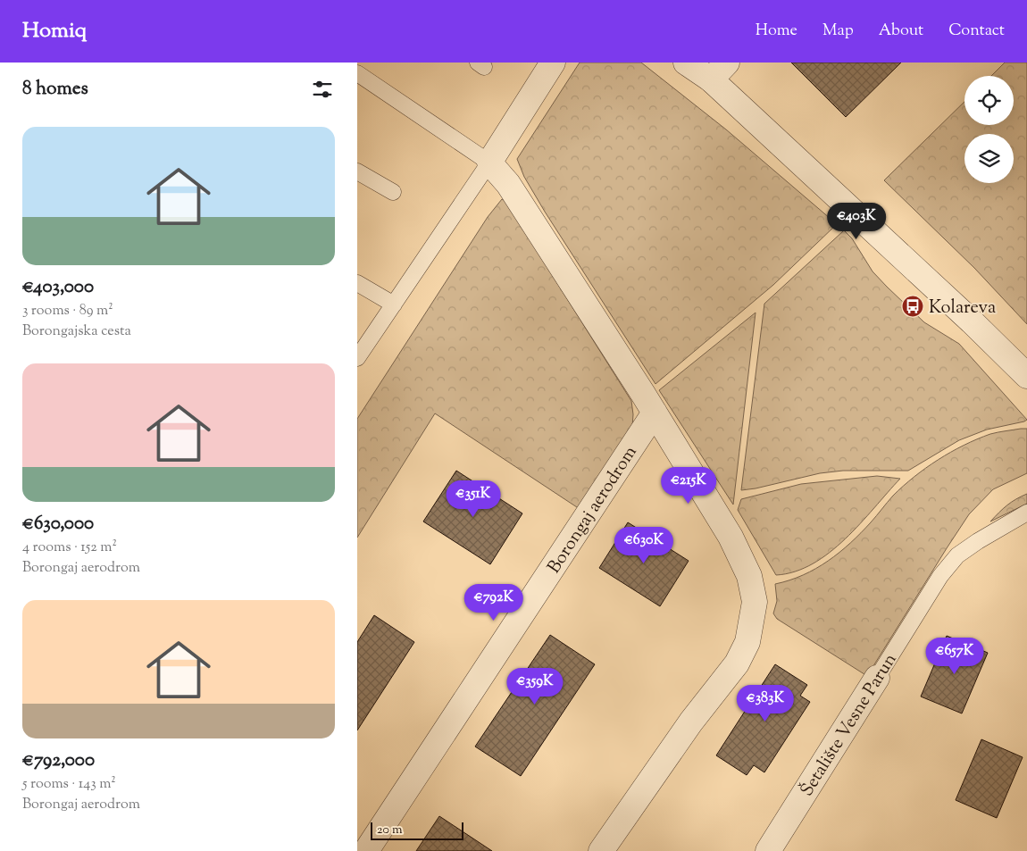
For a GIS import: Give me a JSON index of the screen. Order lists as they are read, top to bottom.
{
  "streets": {
    "street": ["Borongaj aerodrom", "Šetalište Vesne Parun"]
  },
  "places": {
    "bus stop": ["Kolareva"]
  },
  "scale_bar": "20 m",
  "page": {
    "header": "Homiq",
    "nav": [
      "Home",
      "Map",
      "About",
      "Contact"
    ],
    "heading": "8 homes",
    "list": [
      {
        "name": "€403,000",
        "note": "3 rooms · 89 m² · Borongajska cesta"
      },
      {
        "name": "€630,000",
        "note": "4 rooms · 152 m² · Borongaj aerodrom"
      },
      {
        "name": "€792,000",
        "note": "5 rooms · 143 m² · Borongaj aerodrom"
      }
    ],
    "price": [
      "€403K",
      "€215K",
      "€351K",
      "€630K",
      "€792K",
      "€657K",
      "€359K",
      "€383K"
    ],
    "scale": "20 m"
  }
}
